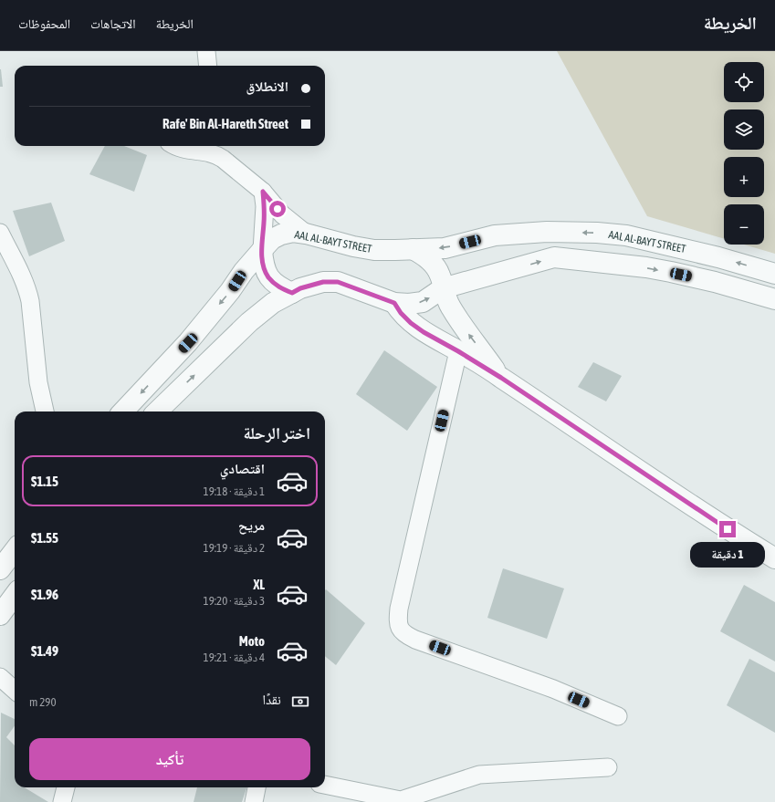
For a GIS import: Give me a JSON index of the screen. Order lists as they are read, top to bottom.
{
  "streets": {
    "street": ["AAL AL-BAYT STREET"]
  },
  "page": {
    "header": "الخريطة",
    "nav": ["الخريطة", "الاتجاهات", "المحفوظات"],
    "map_buttons": ["+", "−"],
    "banner": ["الانطلاق", "Rafe' Bin Al-Hareth Street"],
    "heading": "اختر الرحلة",
    "list": [
      {
        "name": "اقتصادي",
        "note": "1 دقيقة · 19:18",
        "value": "$1.15"
      },
      {
        "name": "مريح",
        "note": "2 دقيقة · 19:19",
        "value": "$1.55"
      },
      {
        "name": "XL",
        "note": "3 دقيقة · 19:20",
        "value": "$1.96"
      },
      {
        "name": "Moto",
        "note": "4 دقيقة · 19:21",
        "value": "$1.49"
      }
    ],
    "bubble": "1 دقيقة",
    "pay": ["نقدًا", "290 m"],
    "buttons": "تأكيد"
  }
}
